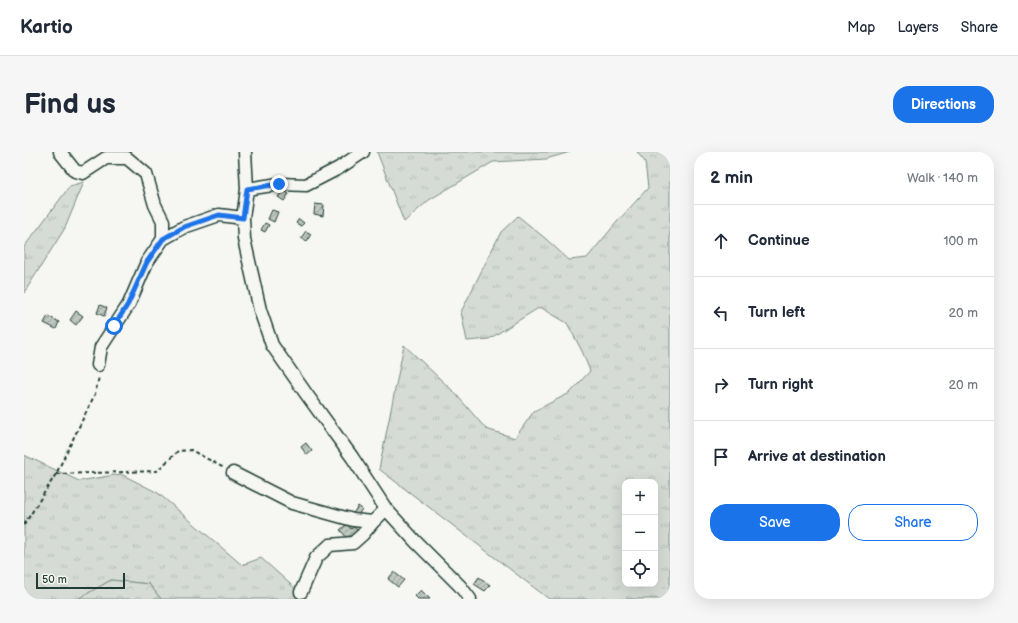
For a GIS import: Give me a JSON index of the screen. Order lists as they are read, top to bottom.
{
  "scale_bar": "50 m",
  "page": {
    "header": "Kartio",
    "nav": ["Map", "Layers", "Share"],
    "buttons": [
      "Directions",
      ["Save", "Share"]
    ],
    "title": "Find us",
    "heading": ["2 min", "Walk · 140 m"],
    "list": [
      ["Continue", "100 m"],
      ["Turn left", "20 m"],
      ["Turn right", "20 m"],
      "Arrive at destination"
    ],
    "map_buttons": ["+", "−"],
    "scale": "50 m"
  }
}
